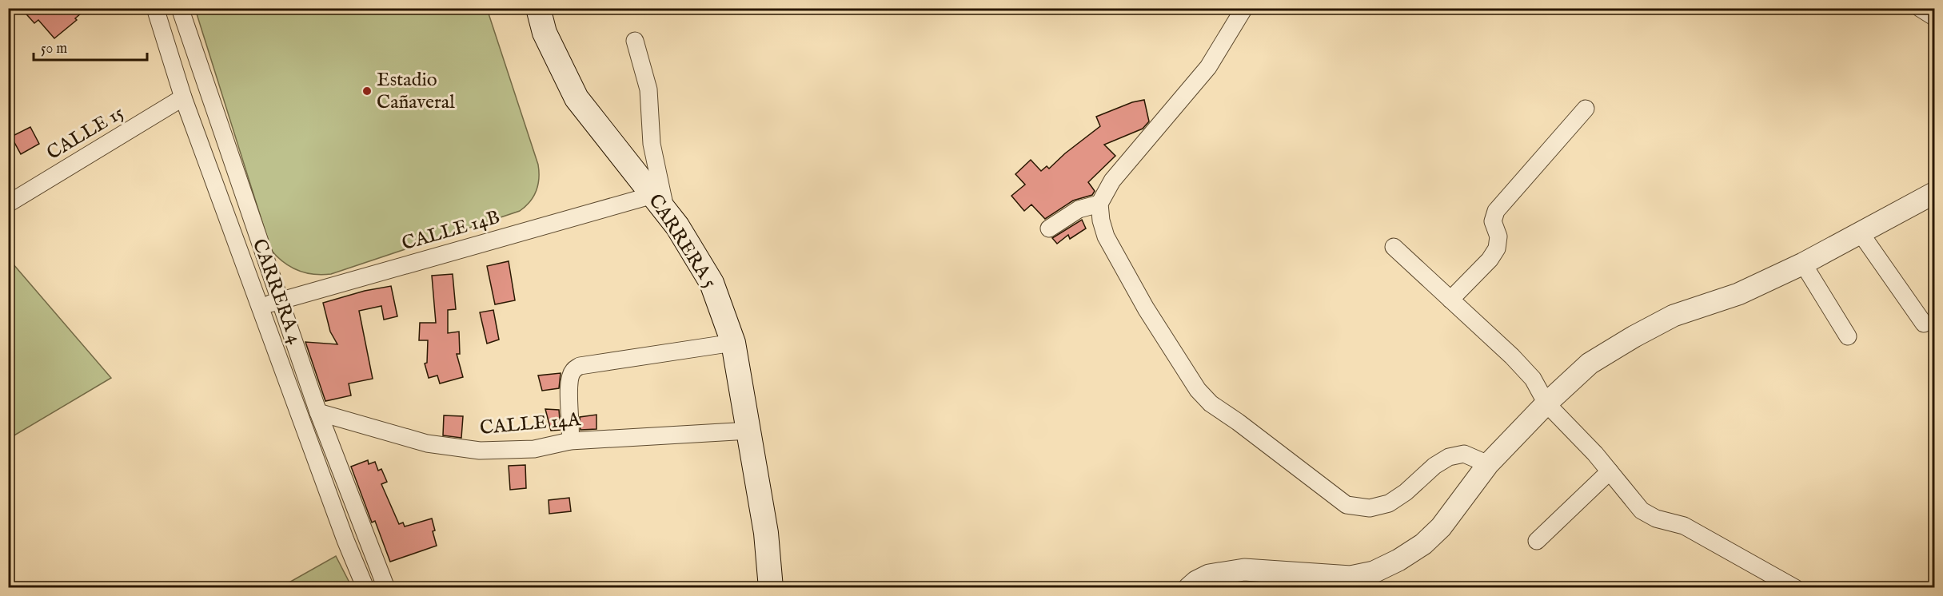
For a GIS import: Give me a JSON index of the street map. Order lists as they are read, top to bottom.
{
  "streets": {
    "main road": ["CARRERA 5"],
    "street": [
      "CALLE 15",
      "CALLE 14B",
      "CARRERA 4",
      "CALLE 14A"
    ]
  },
  "crossings": [
    ["CALLE 15", "CARRERA 4"],
    ["CALLE 14B", "CARRERA 5"],
    ["CALLE 14B", "CARRERA 4"],
    ["CARRERA 5", "CALLE 14A"],
    ["CARRERA 4", "CALLE 14A"]
  ],
  "places": ["Estadio Cañaveral"],
  "scale_bar": "50 m"
}
